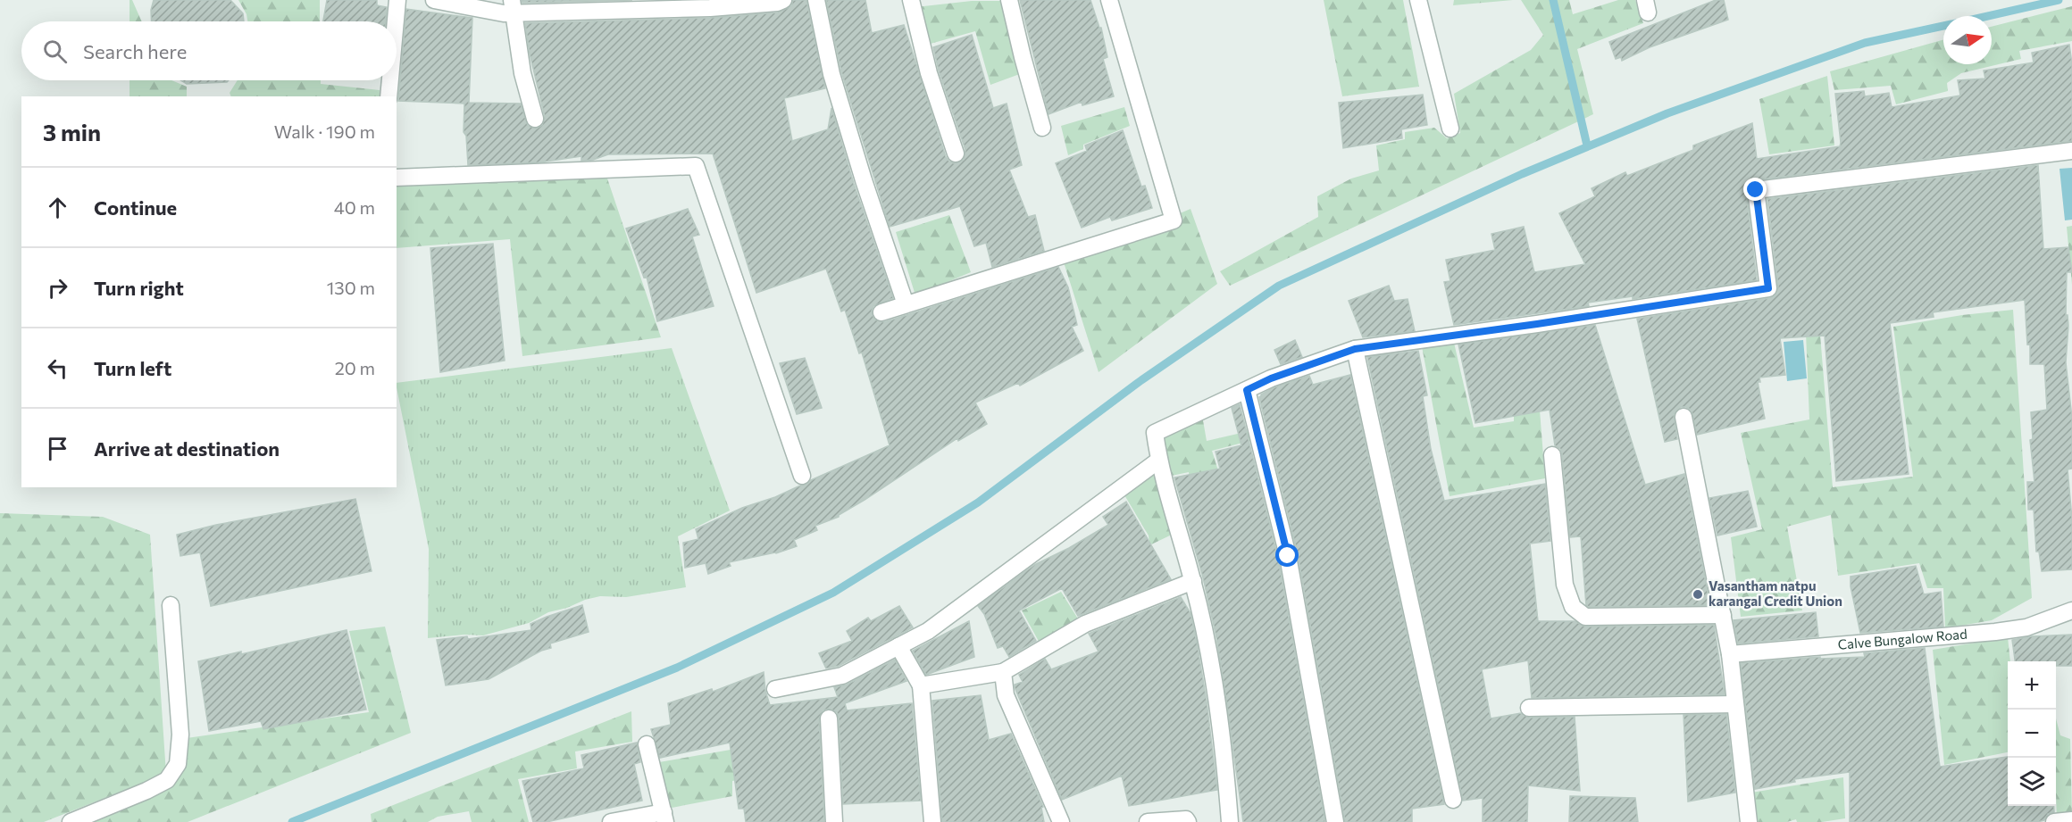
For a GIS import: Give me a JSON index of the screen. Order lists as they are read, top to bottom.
{
  "streets": {
    "street": ["Calve Bungalow Road"]
  },
  "places": ["Vasantham natpu karangal Credit Union"],
  "north": "right",
  "page": {
    "search": "Search here",
    "heading": ["3 min", "Walk · 190 m"],
    "list": [
      ["Continue", "40 m"],
      ["Turn right", "130 m"],
      ["Turn left", "20 m"],
      "Arrive at destination"
    ],
    "map_buttons": ["+", "−"]
  }
}
